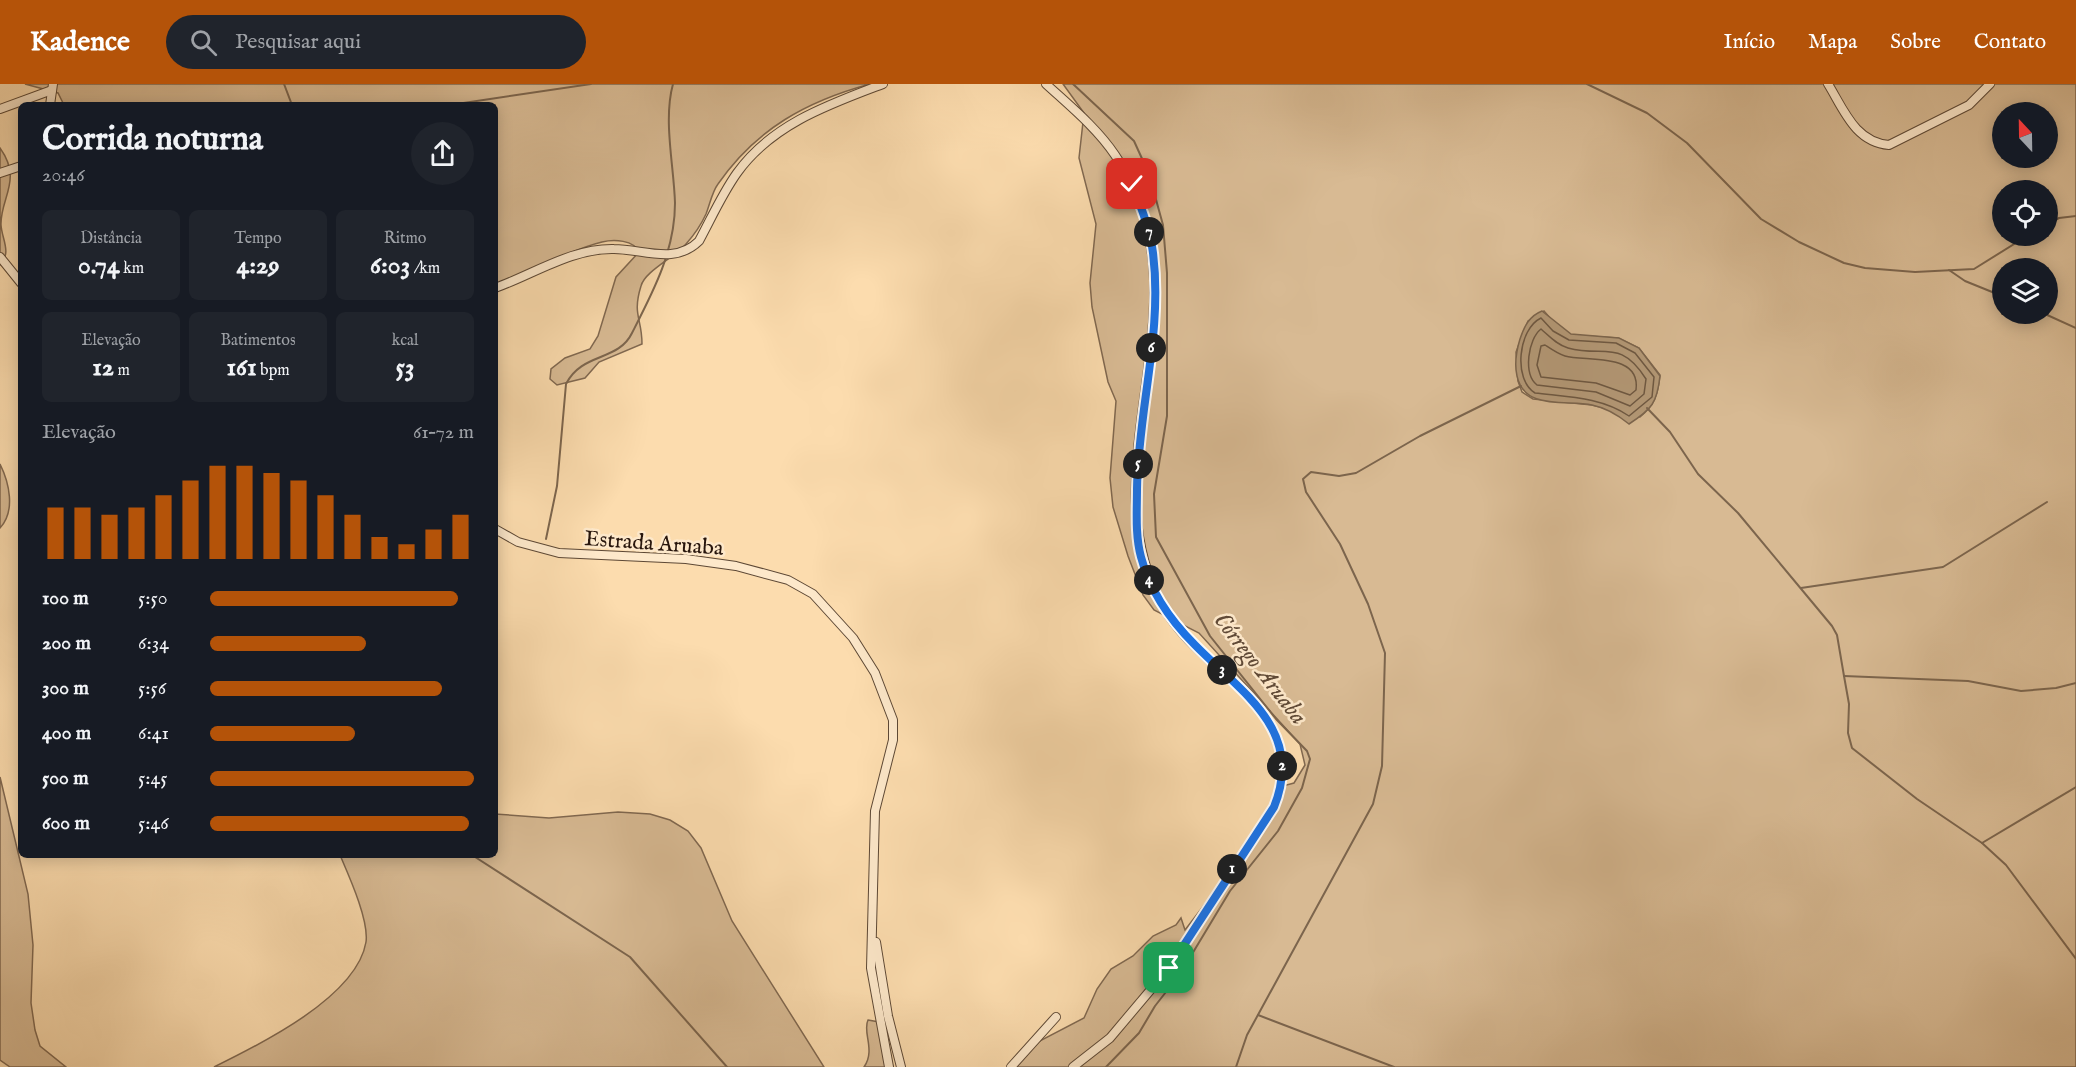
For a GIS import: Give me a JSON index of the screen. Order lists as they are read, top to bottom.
{
  "streets": {
    "street": ["Estrada Aruaba"]
  },
  "water": ["Córrego Aruaba"],
  "north": "top",
  "page": {
    "header": "Kadence",
    "search": "Pesquisar aqui",
    "nav": [
      "Início",
      "Mapa",
      "Sobre",
      "Contato"
    ],
    "heading": ["Corrida noturna", "20:46"],
    "stats": [
      ["Distância", "0.74 km"],
      ["Tempo", "4:29"],
      ["Ritmo", "6:03 /km"],
      ["Elevação", "12 m"],
      ["Batimentos", "161 bpm"],
      ["kcal", "53"]
    ],
    "pins": [
      "7",
      "6",
      "5",
      "4",
      "3",
      "2",
      "1"
    ],
    "chart": ["Elevação", "61–72 m"],
    "list": [
      {
        "name": "100 m",
        "note": "5:50"
      },
      {
        "name": "200 m",
        "note": "6:34"
      },
      {
        "name": "300 m",
        "note": "5:56"
      },
      {
        "name": "400 m",
        "note": "6:41"
      },
      {
        "name": "500 m",
        "note": "5:45"
      },
      {
        "name": "600 m",
        "note": "5:46"
      }
    ]
  }
}
